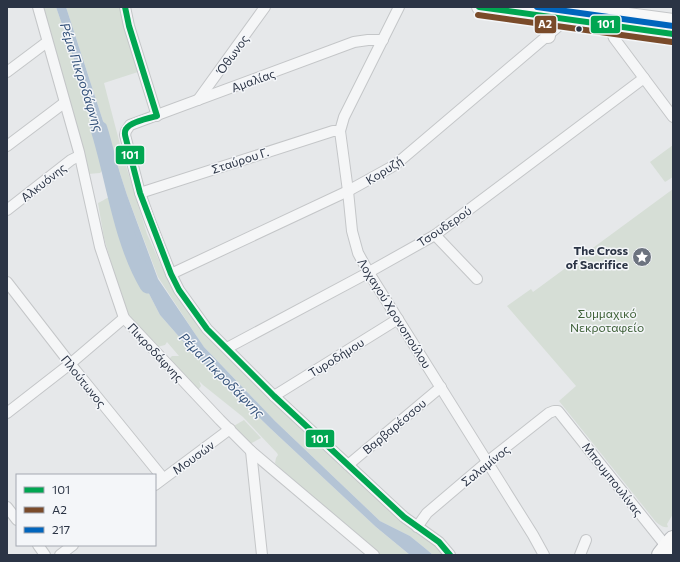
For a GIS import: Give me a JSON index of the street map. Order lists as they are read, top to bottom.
{
  "streets": {
    "street": [
      "Όθωνος",
      "Αμαλίας",
      "Σταύρου Γ.",
      "Κορυζή",
      "Αλκυόνης",
      "Τσουδερού",
      "Λοχαγού Χρονοπούλου",
      "Πικροδάφνης",
      "Τυροδήμου",
      "Πλούτωνος",
      "Βαρβαρέσσου",
      "Μουσών",
      "Σαλαμίνος",
      "Μπουμπουλίνας"
    ]
  },
  "crossings": [
    ["Όθωνος", "Αμαλίας"],
    ["Αμαλίας", "Σταύρου Γ."],
    ["Αμαλίας", "Λοχαγού Χρονοπούλου"],
    ["Σταύρου Γ.", "Λοχαγού Χρονοπούλου"],
    ["Κορυζή", "Λοχαγού Χρονοπούλου"],
    ["Αλκυόνης", "Πικροδάφνης"],
    ["Τσουδερού", "Λοχαγού Χρονοπούλου"],
    ["Λοχαγού Χρονοπούλου", "Τυροδήμου"],
    ["Λοχαγού Χρονοπούλου", "Βαρβαρέσσου"],
    ["Λοχαγού Χρονοπούλου", "Σαλαμίνος"],
    ["Πικροδάφνης", "Μουσών"],
    ["Πλούτωνος", "Μουσών"],
    ["Σαλαμίνος", "Μπουμπουλίνας"]
  ],
  "water": ["Ρέμα Πικροδάφνης"],
  "parks": ["Συμμαχικό Νεκροταφείο"],
  "places": {
    "place": ["The Cross of Sacrifice"]
  },
  "lines": ["transit line 101", "transit line 217", "transit line Α2"],
  "legend": ["101", "Α2", "217"]
}
